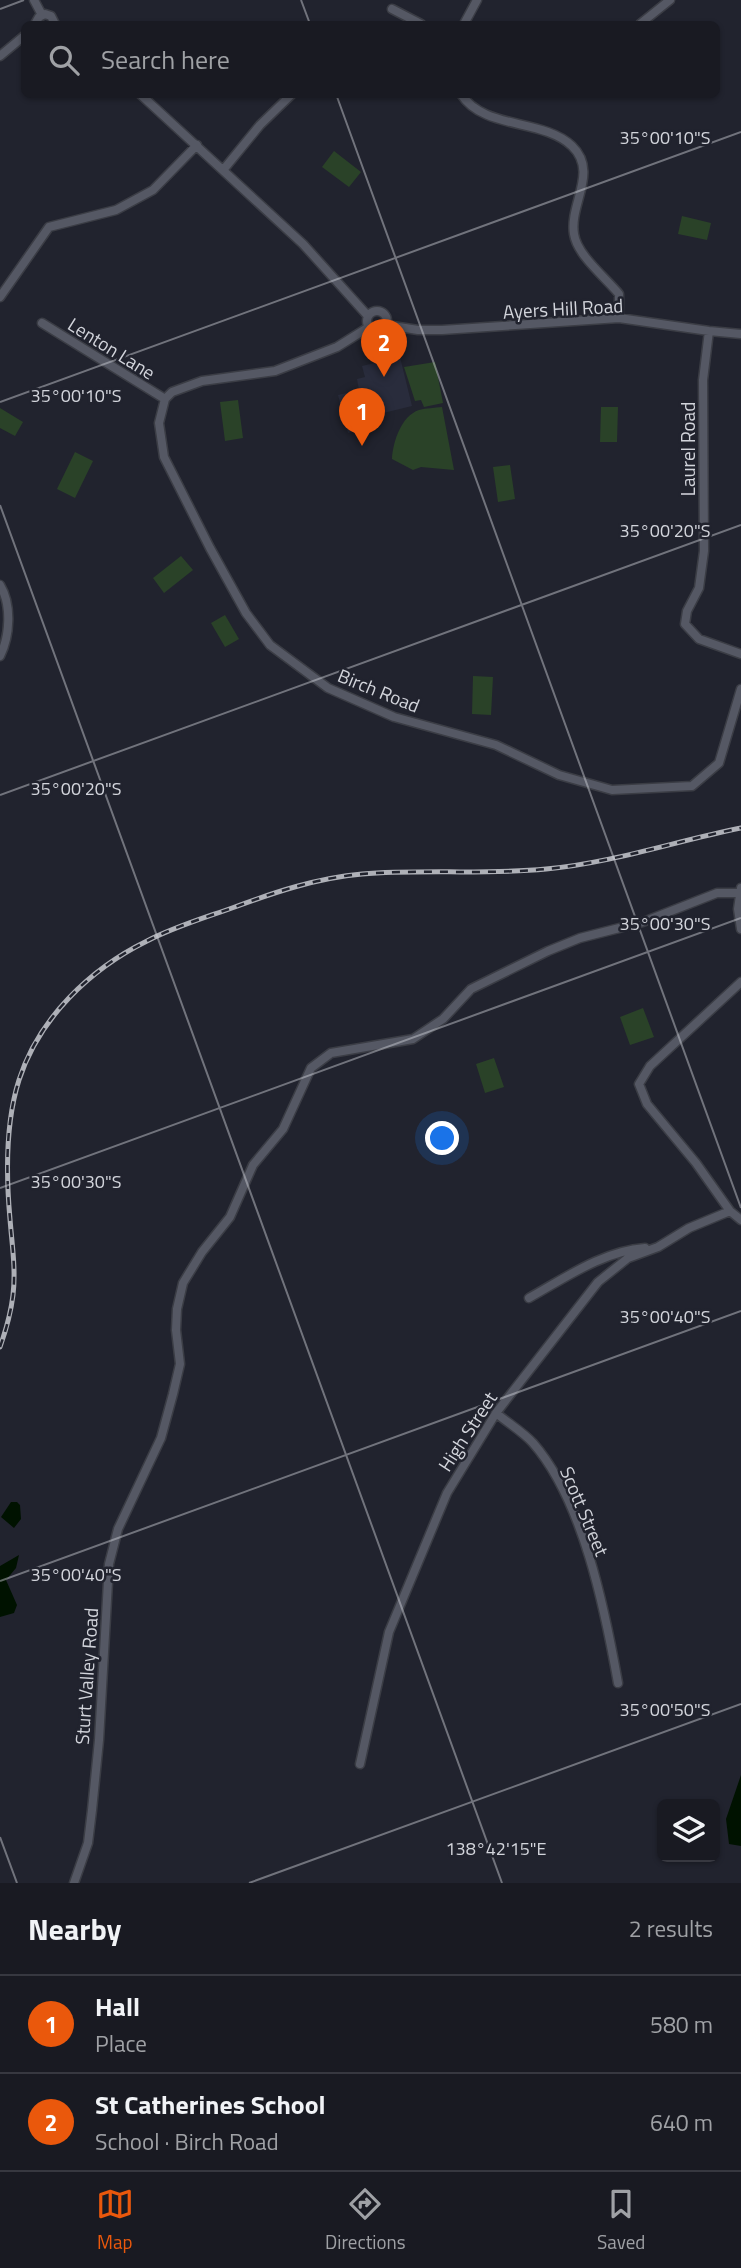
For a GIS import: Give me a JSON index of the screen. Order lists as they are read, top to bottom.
{
  "streets": {
    "street": [
      "Ayers Hill Road",
      "Lenton Lane",
      "Laurel Road",
      "Birch Road",
      "High Street",
      "Scott Street",
      "Sturt Valley Road"
    ]
  },
  "crossings": [
    ["Ayers Hill Road", "Laurel Road"],
    ["Lenton Lane", "Birch Road"],
    ["High Street", "Scott Street"]
  ],
  "page": {
    "search": "Search here",
    "pins": ["2", "1"],
    "heading": ["Nearby", "2 results"],
    "list": [
      {
        "mark": "1",
        "name": "Hall",
        "note": "Place",
        "value": "580 m"
      },
      {
        "mark": "2",
        "name": "St Catherines School",
        "note": "School · Birch Road",
        "value": "640 m"
      }
    ],
    "nav": ["Map", "Directions", "Saved"]
  },
  "coordinates": [
    "35°00'10\"S",
    "35°00'20\"S",
    "35°00'30\"S",
    "35°00'40\"S",
    "35°00'50\"S",
    "138°42'15\"E"
  ]
}
